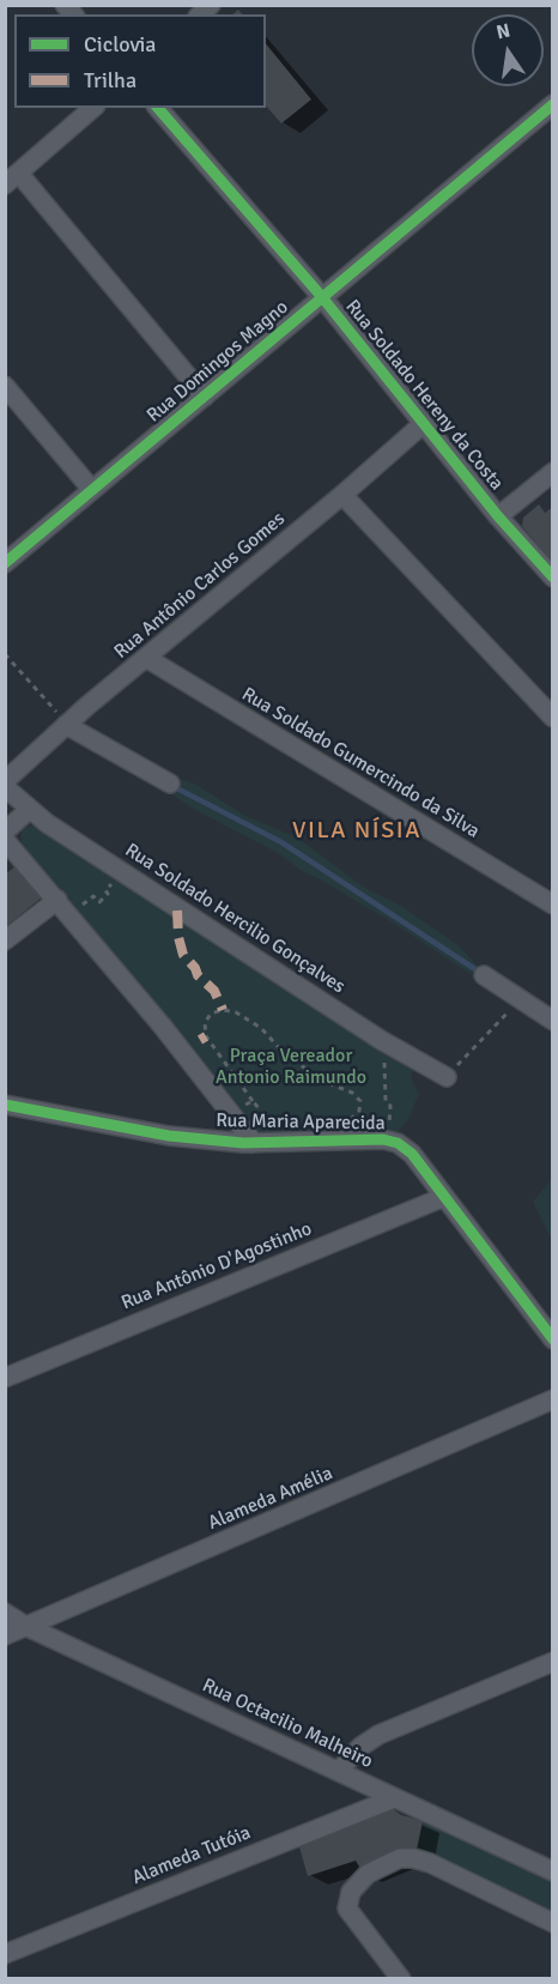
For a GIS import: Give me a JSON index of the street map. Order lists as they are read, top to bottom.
{
  "streets": {
    "street": [
      "Rua Domingos Magno",
      "Rua Soldado Hereny da Costa",
      "Rua Antônio Carlos Gomes",
      "Rua Soldado Gumercindo da Silva",
      "Rua Soldado Hercilio Gonçalves",
      "Rua Maria Aparecida",
      "Rua Antônio D'Agostinho",
      "Alameda Amélia",
      "Rua Octacilio Malheiro",
      "Alameda Tutóia"
    ]
  },
  "crossings": [
    ["Rua Domingos Magno", "Rua Soldado Hereny da Costa"],
    ["Rua Soldado Hereny da Costa", "Rua Antônio Carlos Gomes"],
    ["Rua Antônio Carlos Gomes", "Rua Soldado Gumercindo da Silva"],
    ["Rua Maria Aparecida", "Rua Antônio D'Agostinho"],
    ["Alameda Amélia", "Rua Octacilio Malheiro"],
    ["Rua Octacilio Malheiro", "Alameda Tutóia"]
  ],
  "districts": ["VILA NÍSIA"],
  "parks": ["Praça Vereador Antonio Raimundo"],
  "legend": ["Ciclovia", "Trilha"],
  "north": "top"
}
